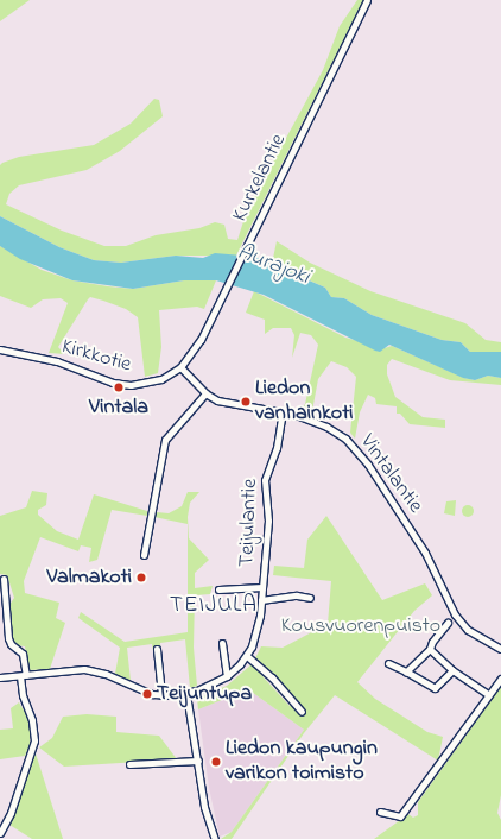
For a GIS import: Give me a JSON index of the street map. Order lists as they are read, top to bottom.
{
  "streets": {
    "street": [
      "Kurkelantie",
      "Kirkkotie",
      "Vintalantie",
      "Teijulantie"
    ]
  },
  "crossings": [
    ["Kurkelantie", "Kirkkotie"],
    ["Kurkelantie", "Vintalantie"],
    ["Kirkkotie", "Vintalantie"],
    ["Vintalantie", "Teijulantie"]
  ],
  "districts": ["TEIJULA"],
  "water": ["Aurajoki"],
  "parks": ["Kousvuorenpuisto"],
  "places": [
    "Vintala",
    "Liedon vanhainkoti",
    "Valmakoti",
    "Teijuntupa",
    "Liedon kaupungin varikon toimisto"
  ]
}
